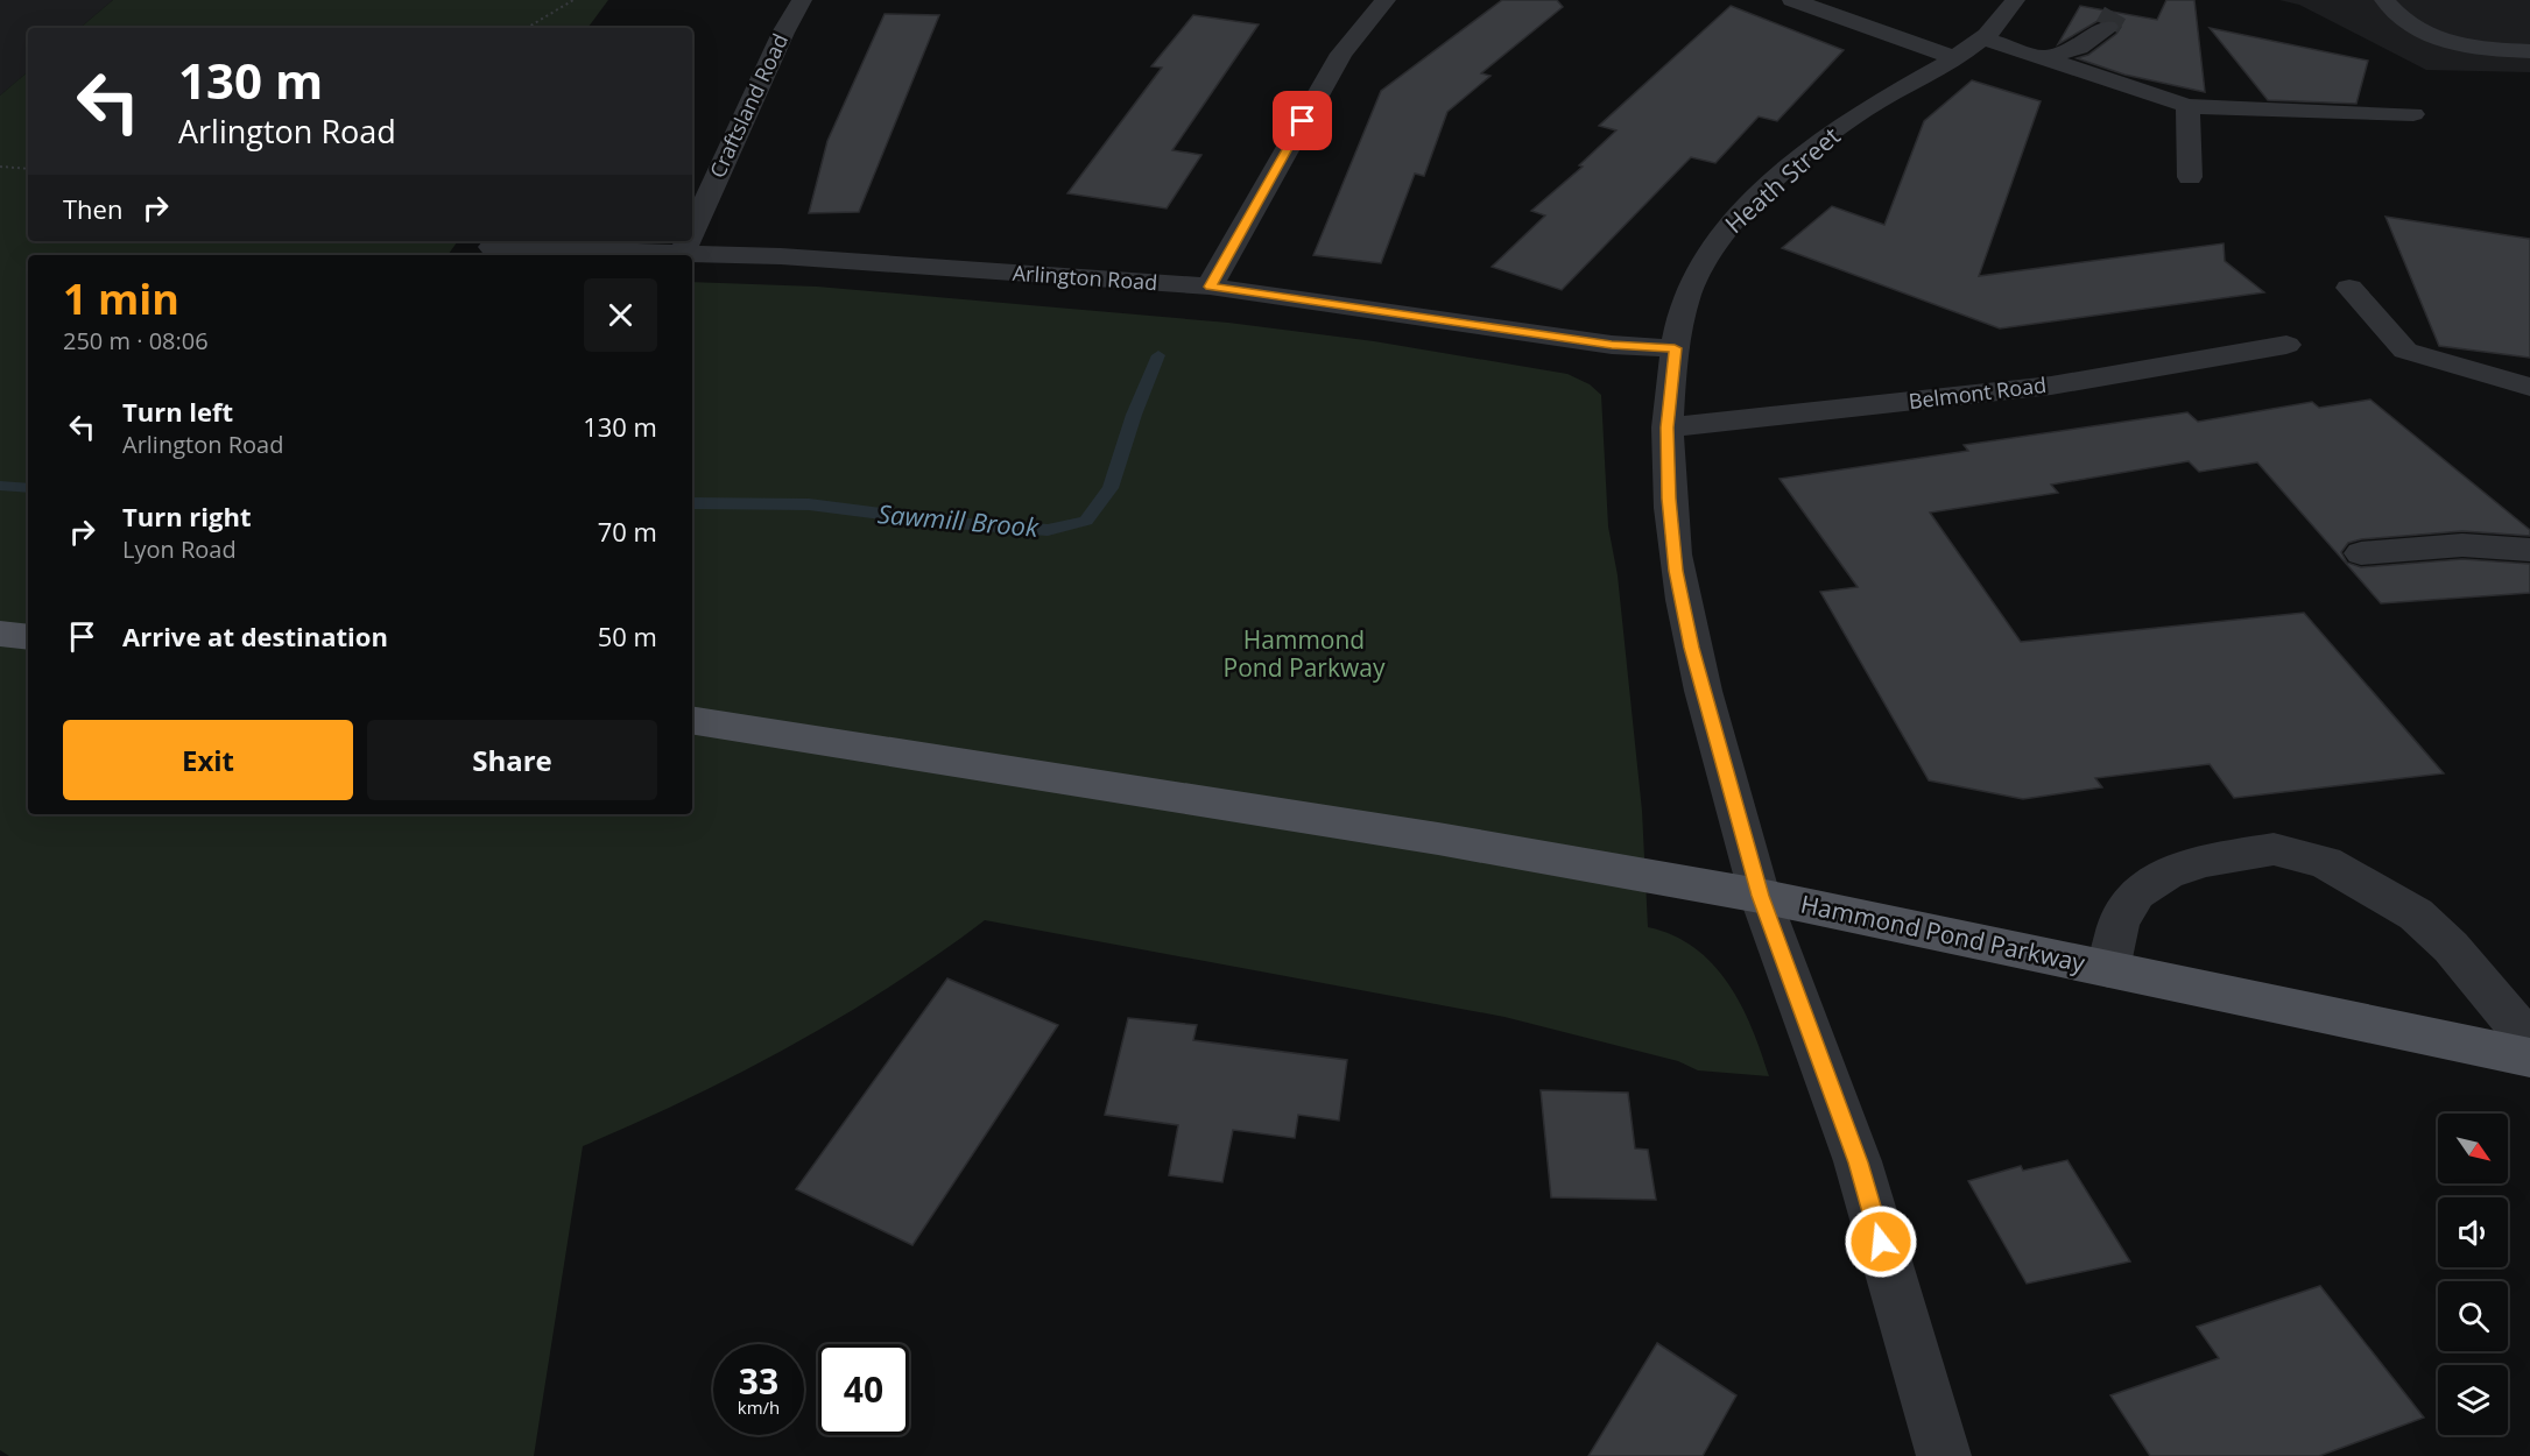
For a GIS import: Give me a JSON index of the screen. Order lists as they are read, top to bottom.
{
  "streets": {
    "main road": ["Hammond Pond Parkway"],
    "street": [
      "Craftsland Road",
      "Heath Street",
      "Arlington Road",
      "Belmont Road"
    ]
  },
  "crossings": [
    ["Craftsland Road", "Arlington Road"],
    ["Heath Street", "Arlington Road"],
    ["Heath Street", "Belmont Road"],
    ["Heath Street", "Hammond Pond Parkway"]
  ],
  "water": ["Sawmill Brook"],
  "parks": ["Hammond Pond Parkway"],
  "north": "bottom right",
  "page": {
    "turn": ["130 m", "Arlington Road"],
    "then": "Then",
    "heading": ["1 min", "250 m · 08:06"],
    "list": [
      {
        "name": "Turn left",
        "note": "Arlington Road",
        "value": "130 m"
      },
      {
        "name": "Turn right",
        "note": "Lyon Road",
        "value": "70 m"
      },
      {
        "name": "Arrive at destination",
        "value": "50 m"
      }
    ],
    "buttons": ["Exit", "Share"],
    "speed": "33 km/h",
    "limit": "40"
  }
}
